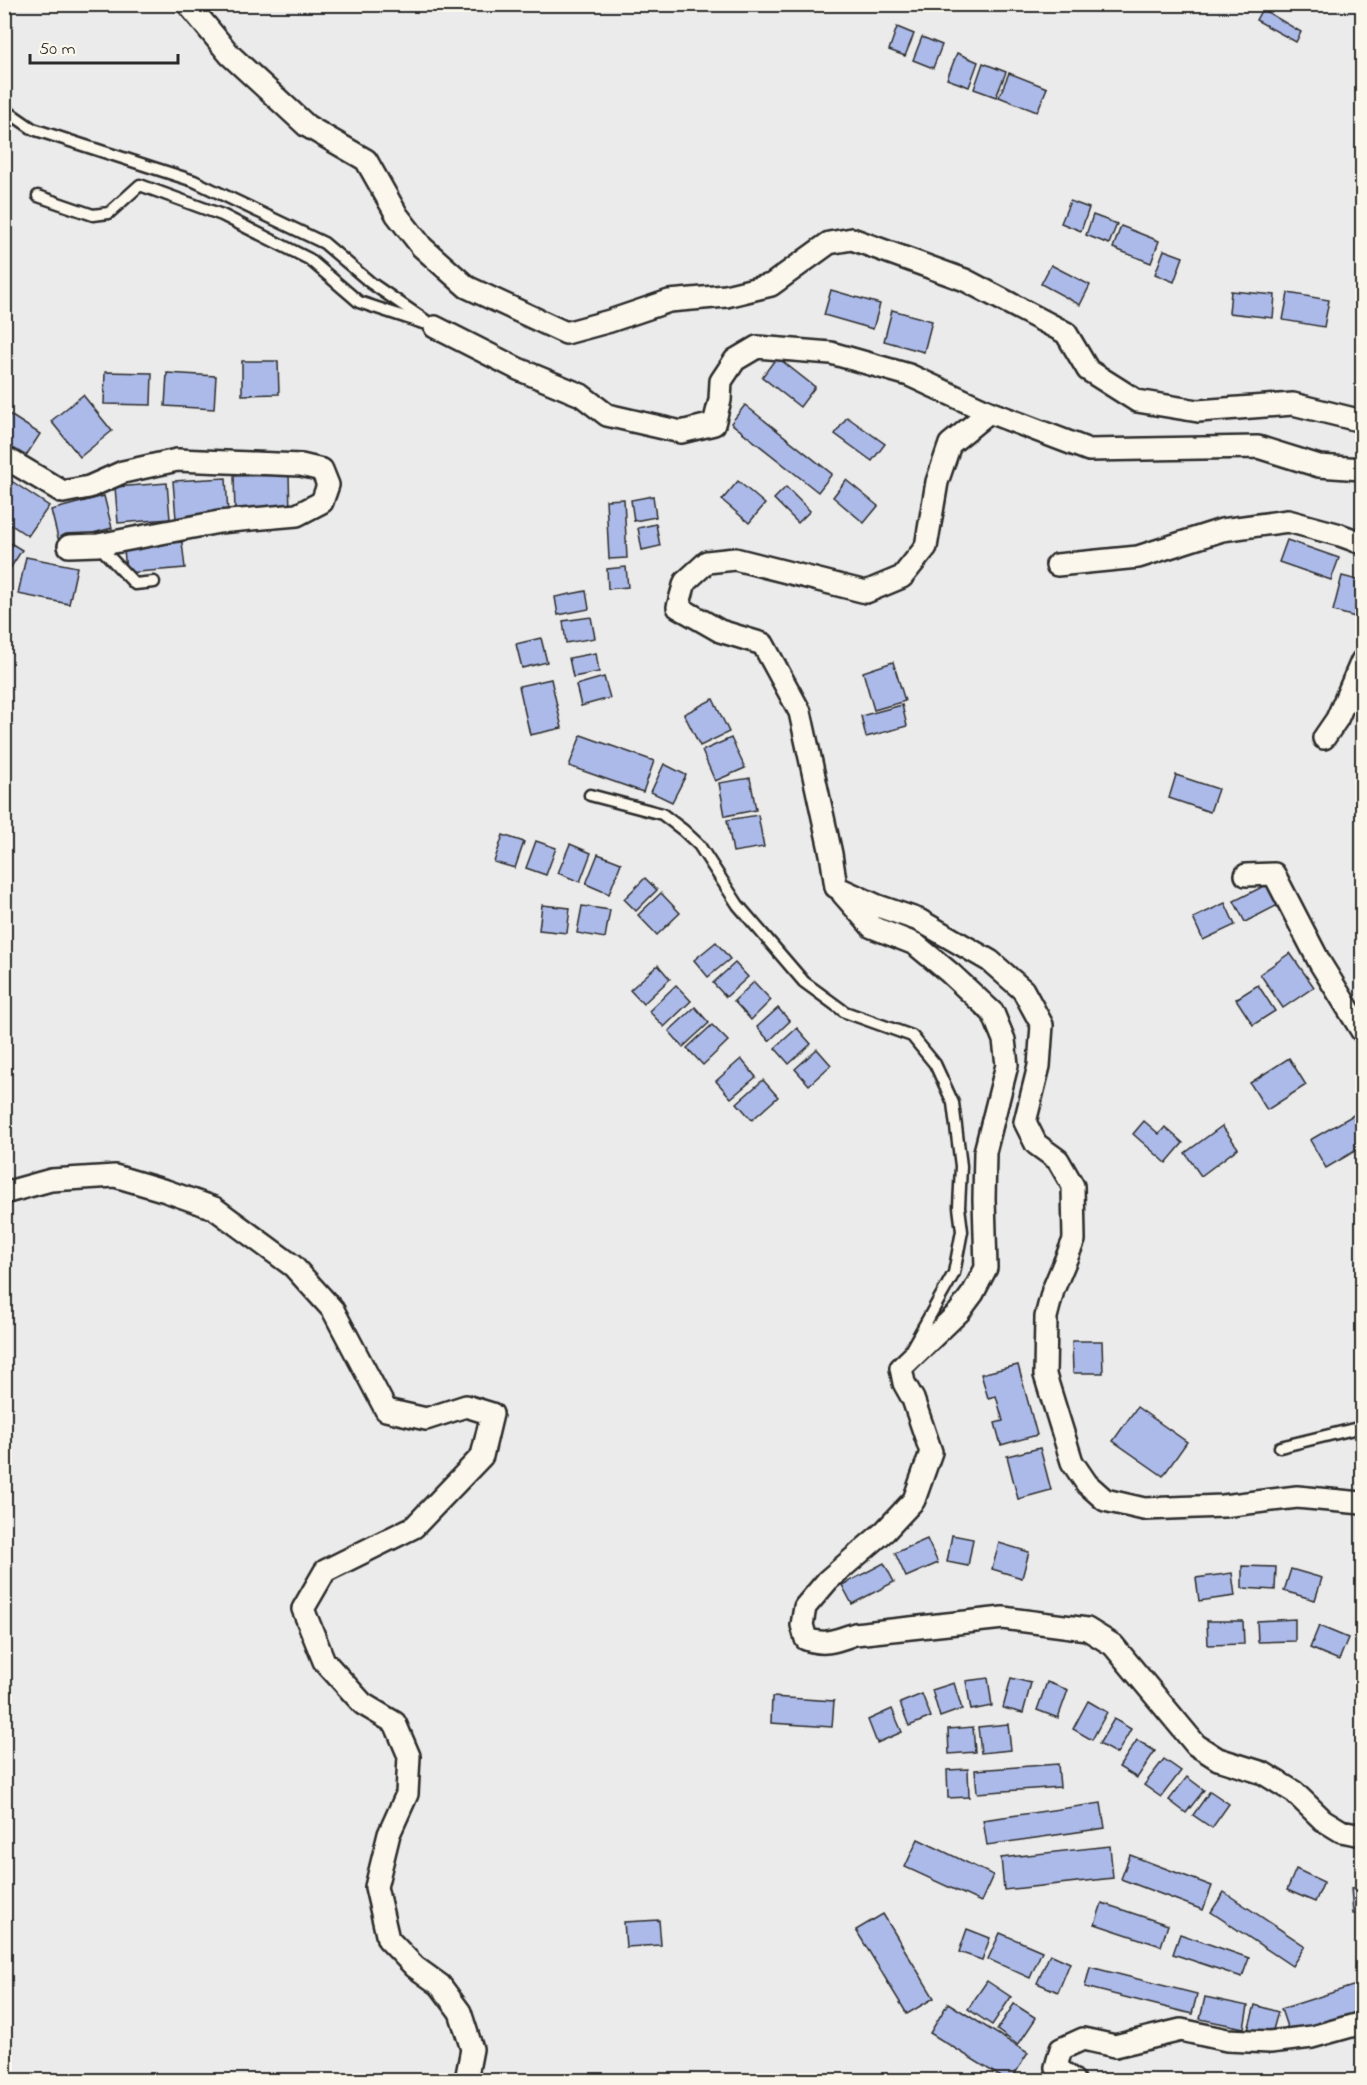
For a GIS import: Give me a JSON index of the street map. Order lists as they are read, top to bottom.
{
  "scale_bar": "50 m"
}
